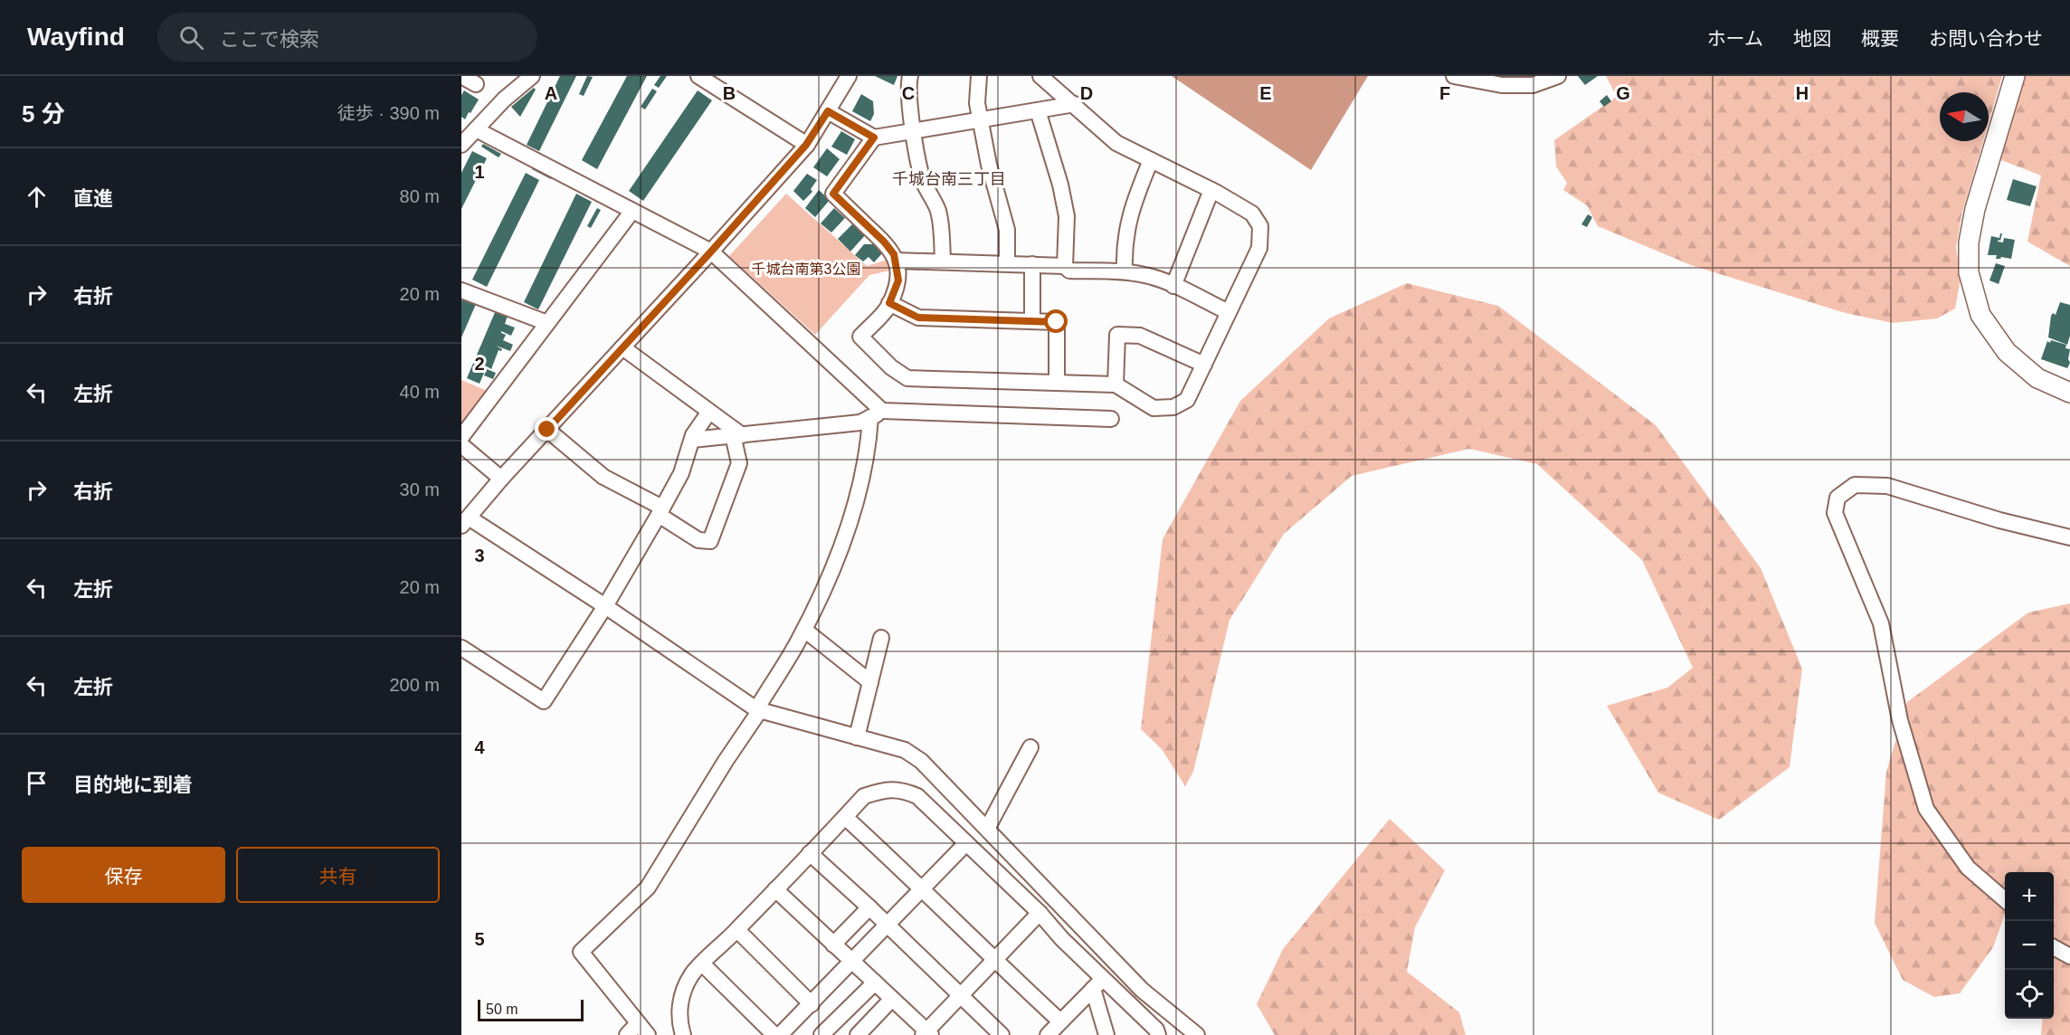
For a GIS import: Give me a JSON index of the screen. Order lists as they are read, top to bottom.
{
  "districts": ["千城台南三丁目"],
  "parks": ["千城台南第3公園"],
  "scale_bar": "50 m",
  "north": "left",
  "page": {
    "header": "Wayfind",
    "search": "ここで検索",
    "nav": [
      "ホーム",
      "地図",
      "概要",
      "お問い合わせ"
    ],
    "heading": ["5 分", "徒歩 · 390 m"],
    "list": [
      ["直進", "80 m"],
      ["右折", "20 m"],
      ["左折", "40 m"],
      ["右折", "30 m"],
      ["左折", "20 m"],
      ["左折", "200 m"],
      "目的地に到着"
    ],
    "buttons": ["保存", "共有"],
    "map_buttons": ["+", "−"],
    "scale": "50 m"
  },
  "grid": {
    "columns": [
      "A",
      "B",
      "C",
      "D",
      "E",
      "F",
      "G",
      "H"
    ],
    "rows": [
      "1",
      "2",
      "3",
      "4",
      "5"
    ]
  }
}
